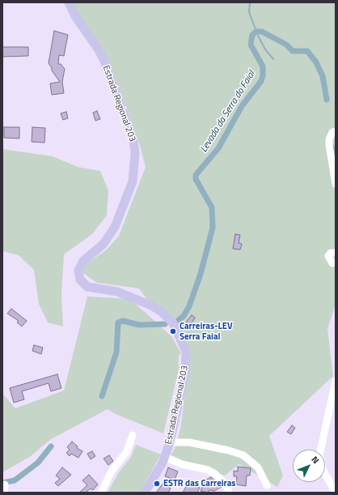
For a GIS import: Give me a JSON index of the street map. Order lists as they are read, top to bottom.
{
  "streets": {
    "main road": ["Estrada Regional 203"]
  },
  "water": ["Levada da Serra do Faial"],
  "places": ["Carreiras-LEV Serra Faial", "ESTR das Carreiras"],
  "north": "top right"
}
